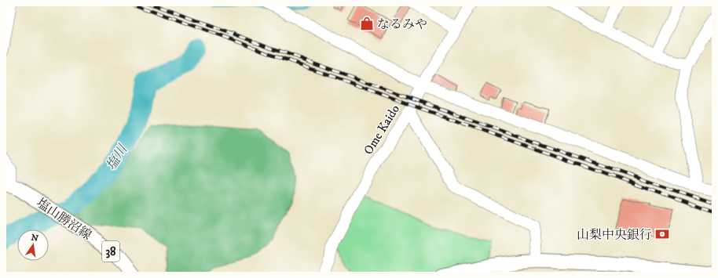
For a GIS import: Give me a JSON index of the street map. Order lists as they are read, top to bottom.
{
  "streets": {
    "main road": ["塩山勝沼線", "38"],
    "street": ["Ome Kaido"]
  },
  "water": ["塩川"],
  "places": {
    "shop": ["なるみや"],
    "bank": ["山梨中央銀行"]
  },
  "north": "top"
}
